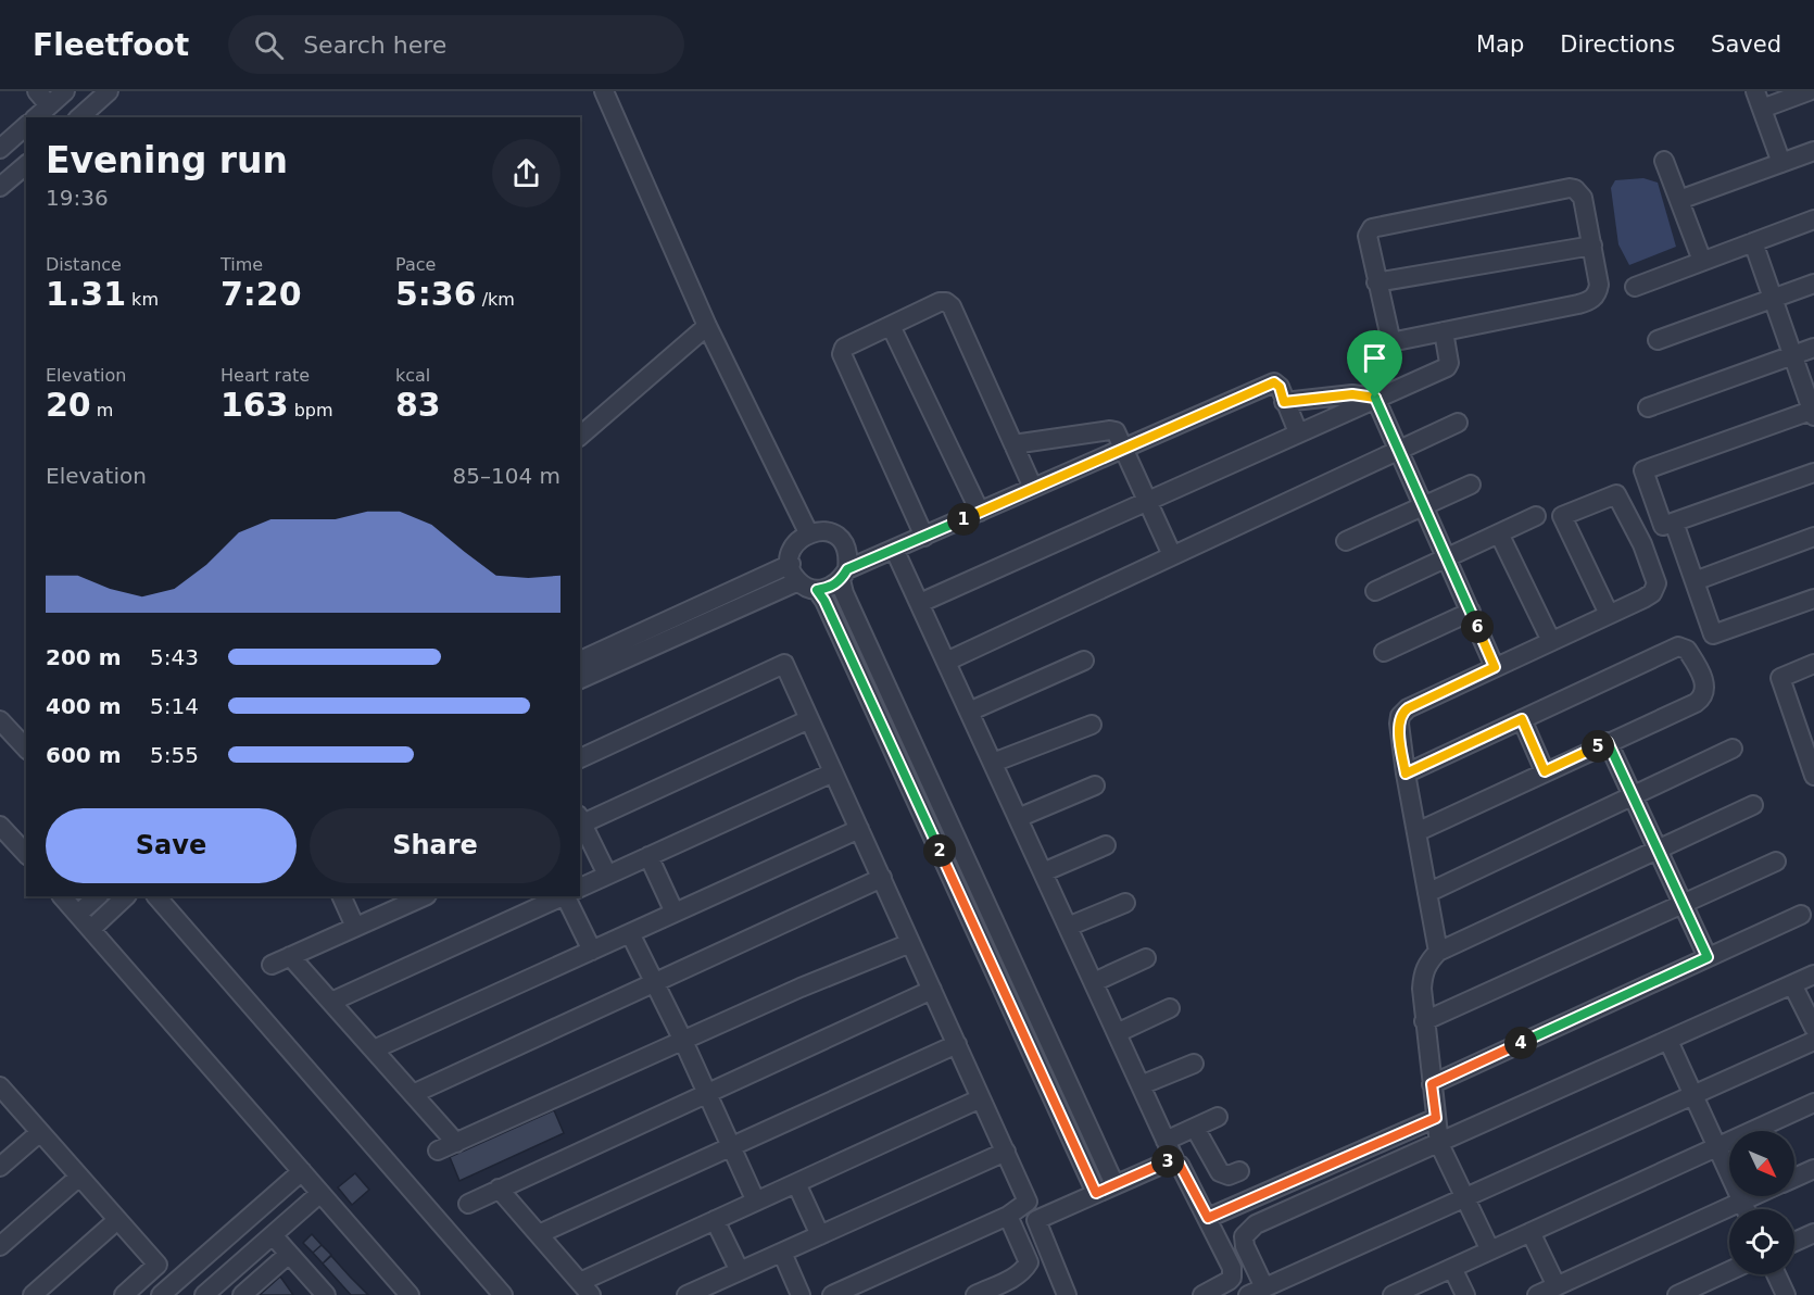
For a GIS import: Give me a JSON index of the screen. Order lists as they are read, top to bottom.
{
  "north": "bottom right",
  "page": {
    "header": "Fleetfoot",
    "search": "Search here",
    "nav": ["Map", "Directions", "Saved"],
    "heading": ["Evening run", "19:36"],
    "stats": [
      ["Distance", "1.31 km"],
      ["Time", "7:20"],
      ["Pace", "5:36 /km"],
      ["Elevation", "20 m"],
      ["Heart rate", "163 bpm"],
      ["kcal", "83"]
    ],
    "chart": ["Elevation", "85–104 m"],
    "pins": [
      "1",
      "6",
      "5",
      "2",
      "4",
      "3"
    ],
    "list": [
      {
        "name": "200 m",
        "note": "5:43"
      },
      {
        "name": "400 m",
        "note": "5:14"
      },
      {
        "name": "600 m",
        "note": "5:55"
      }
    ],
    "buttons": ["Save", "Share"]
  }
}
